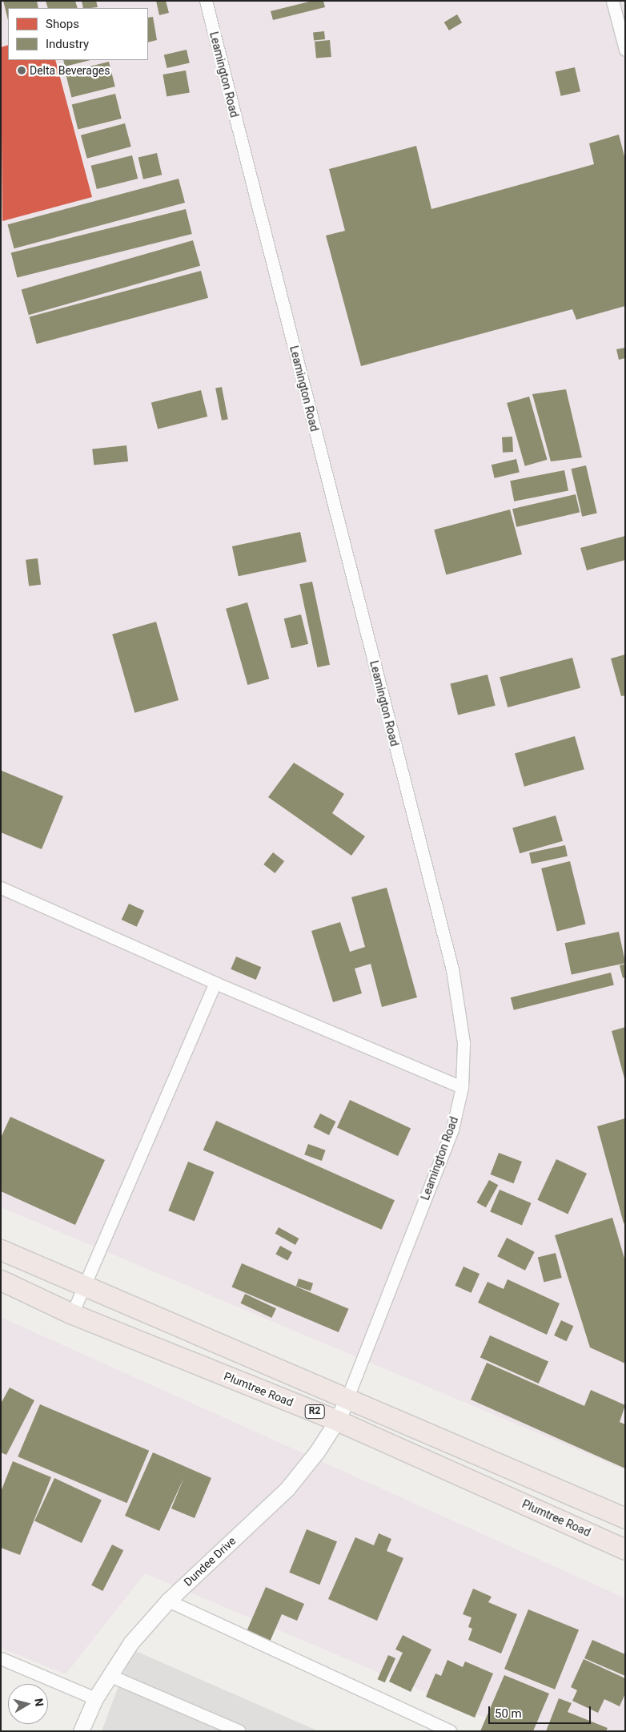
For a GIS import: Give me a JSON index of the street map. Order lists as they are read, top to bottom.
{
  "streets": {
    "highway": ["Plumtree Road", "R2"],
    "street": ["Leamington Road", "Dundee Drive"]
  },
  "crossings": [
    ["Leamington Road", "R2"],
    ["Leamington Road", "Dundee Drive"],
    ["Plumtree Road", "Dundee Drive"],
    ["R2", "Dundee Drive"]
  ],
  "places": ["Delta Beverages"],
  "legend": ["Shops", "Industry"],
  "scale_bar": "50 m",
  "north": "right"
}
